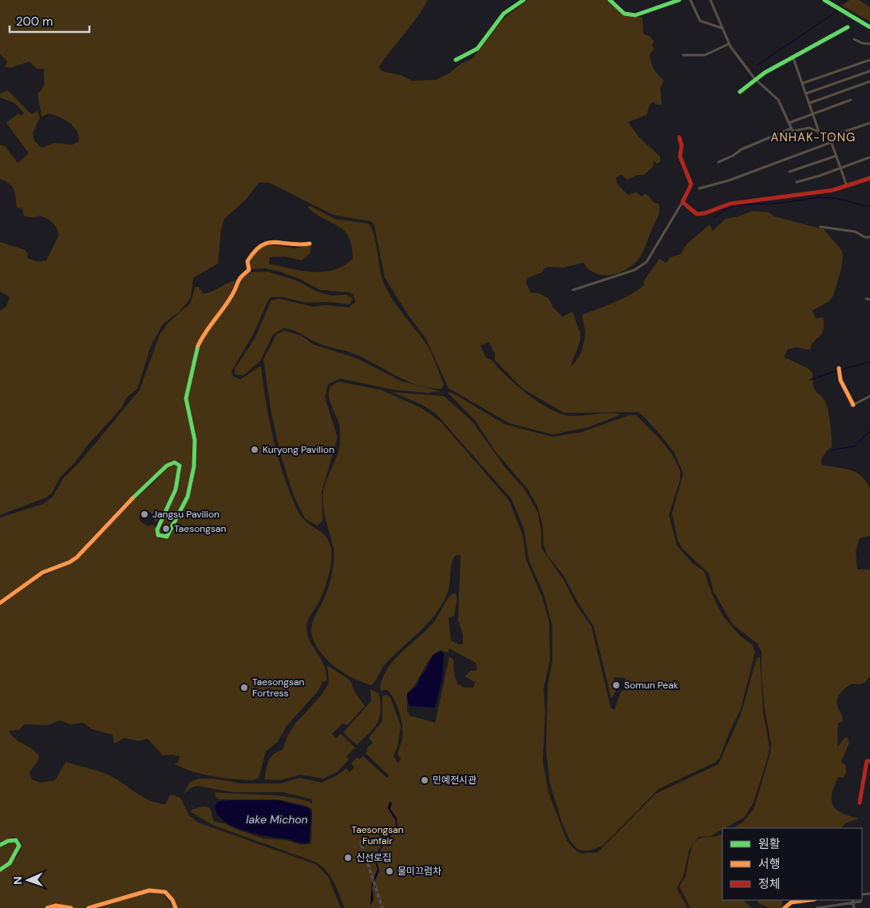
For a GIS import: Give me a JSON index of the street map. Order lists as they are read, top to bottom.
{
  "districts": ["ANHAK-TONG"],
  "water": ["lake Michon"],
  "parks": ["Taesongsan Funfair"],
  "places": [
    "Kuryong Pavilion",
    "Jangsu Pavilion",
    "Taesongsan",
    "Somun Peak",
    "Taesongsan Fortress",
    "민예전시관",
    "신선로집",
    "물미끄럼차"
  ],
  "legend": ["원활", "서행", "정체"],
  "scale_bar": "200 m",
  "north": "left"
}
